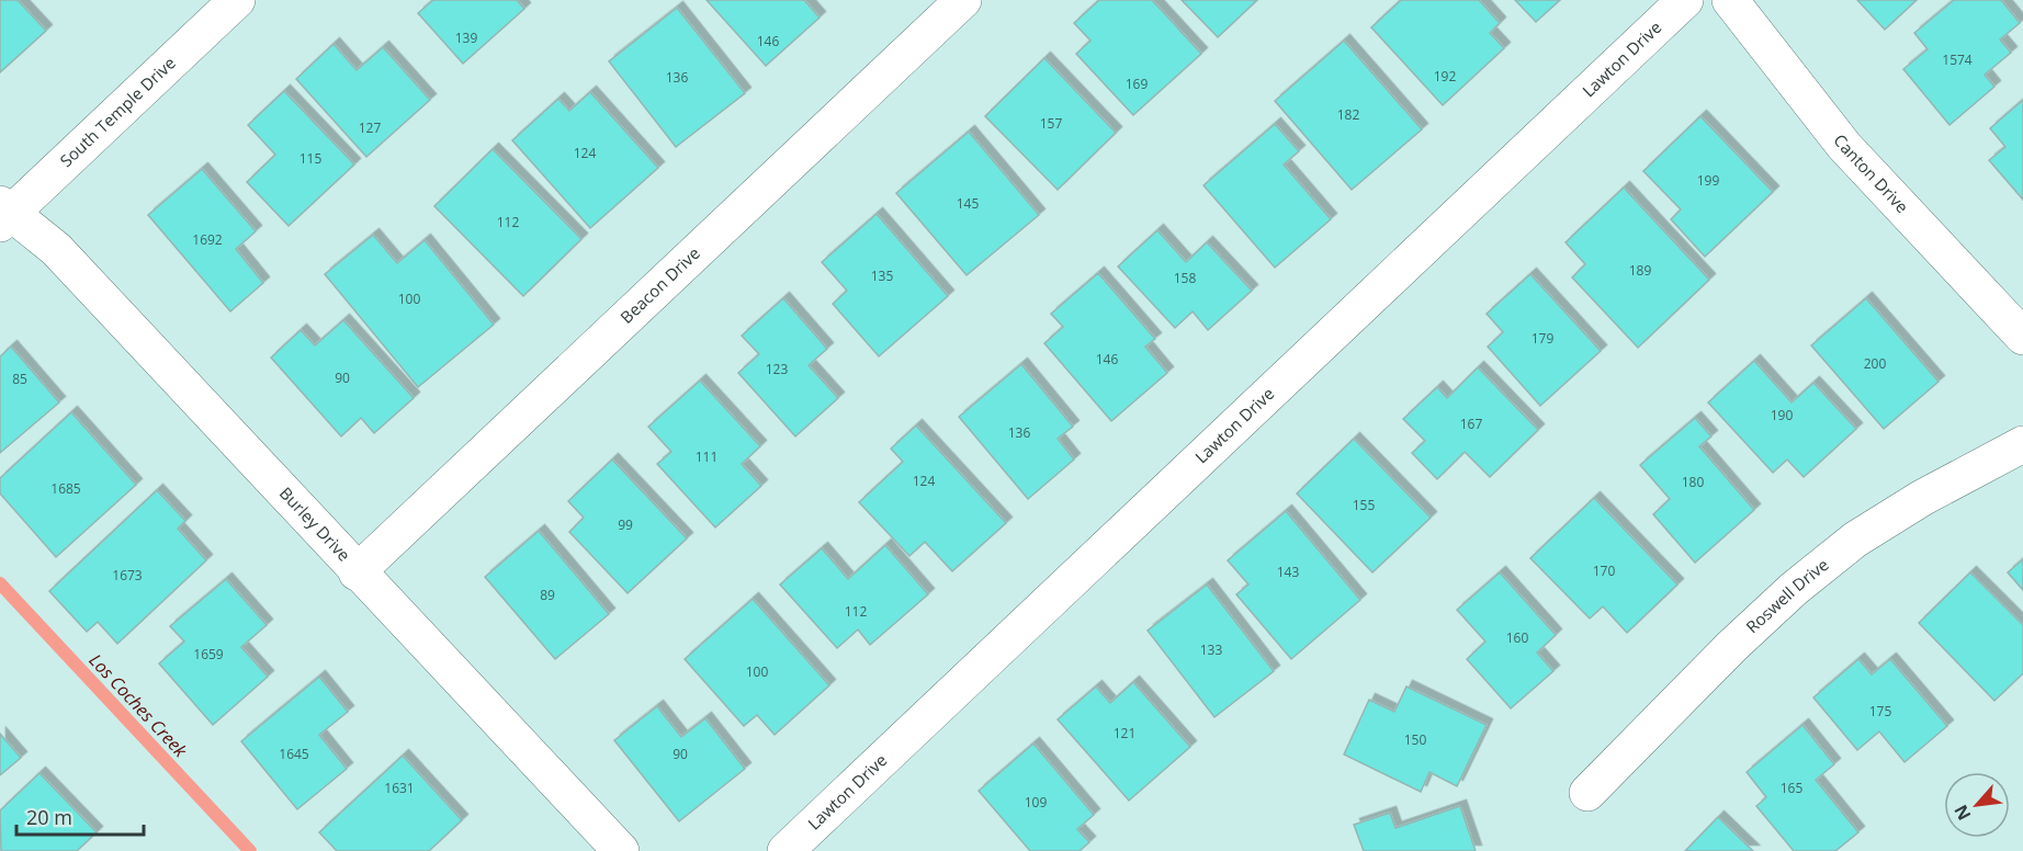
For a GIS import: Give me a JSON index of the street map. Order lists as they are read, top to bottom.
{
  "streets": {
    "street": [
      "Lawton Drive",
      "South Temple Drive",
      "Canton Drive",
      "Beacon Drive",
      "Burley Drive",
      "Roswell Drive"
    ]
  },
  "crossings": [
    ["South Temple Drive", "Burley Drive"],
    ["Beacon Drive", "Burley Drive"]
  ],
  "water": ["Los Coches Creek"],
  "house_numbers": [
    "139",
    "146",
    "1574",
    "192",
    "136",
    "169",
    "182",
    "157",
    "127",
    "124",
    "115",
    "199",
    "145",
    "112",
    "1692",
    "189",
    "135",
    "158",
    "100",
    "179",
    "146",
    "200",
    "123",
    "90",
    "85",
    "190",
    "167",
    "136",
    "111",
    "124",
    "180",
    "1685",
    "155",
    "99",
    "170",
    "143",
    "1673",
    "89",
    "112",
    "160",
    "133",
    "1659",
    "100",
    "175",
    "121",
    "150",
    "1645",
    "90",
    "1631",
    "165",
    "109"
  ],
  "scale_bar": "20 m",
  "north": "bottom left"
}
